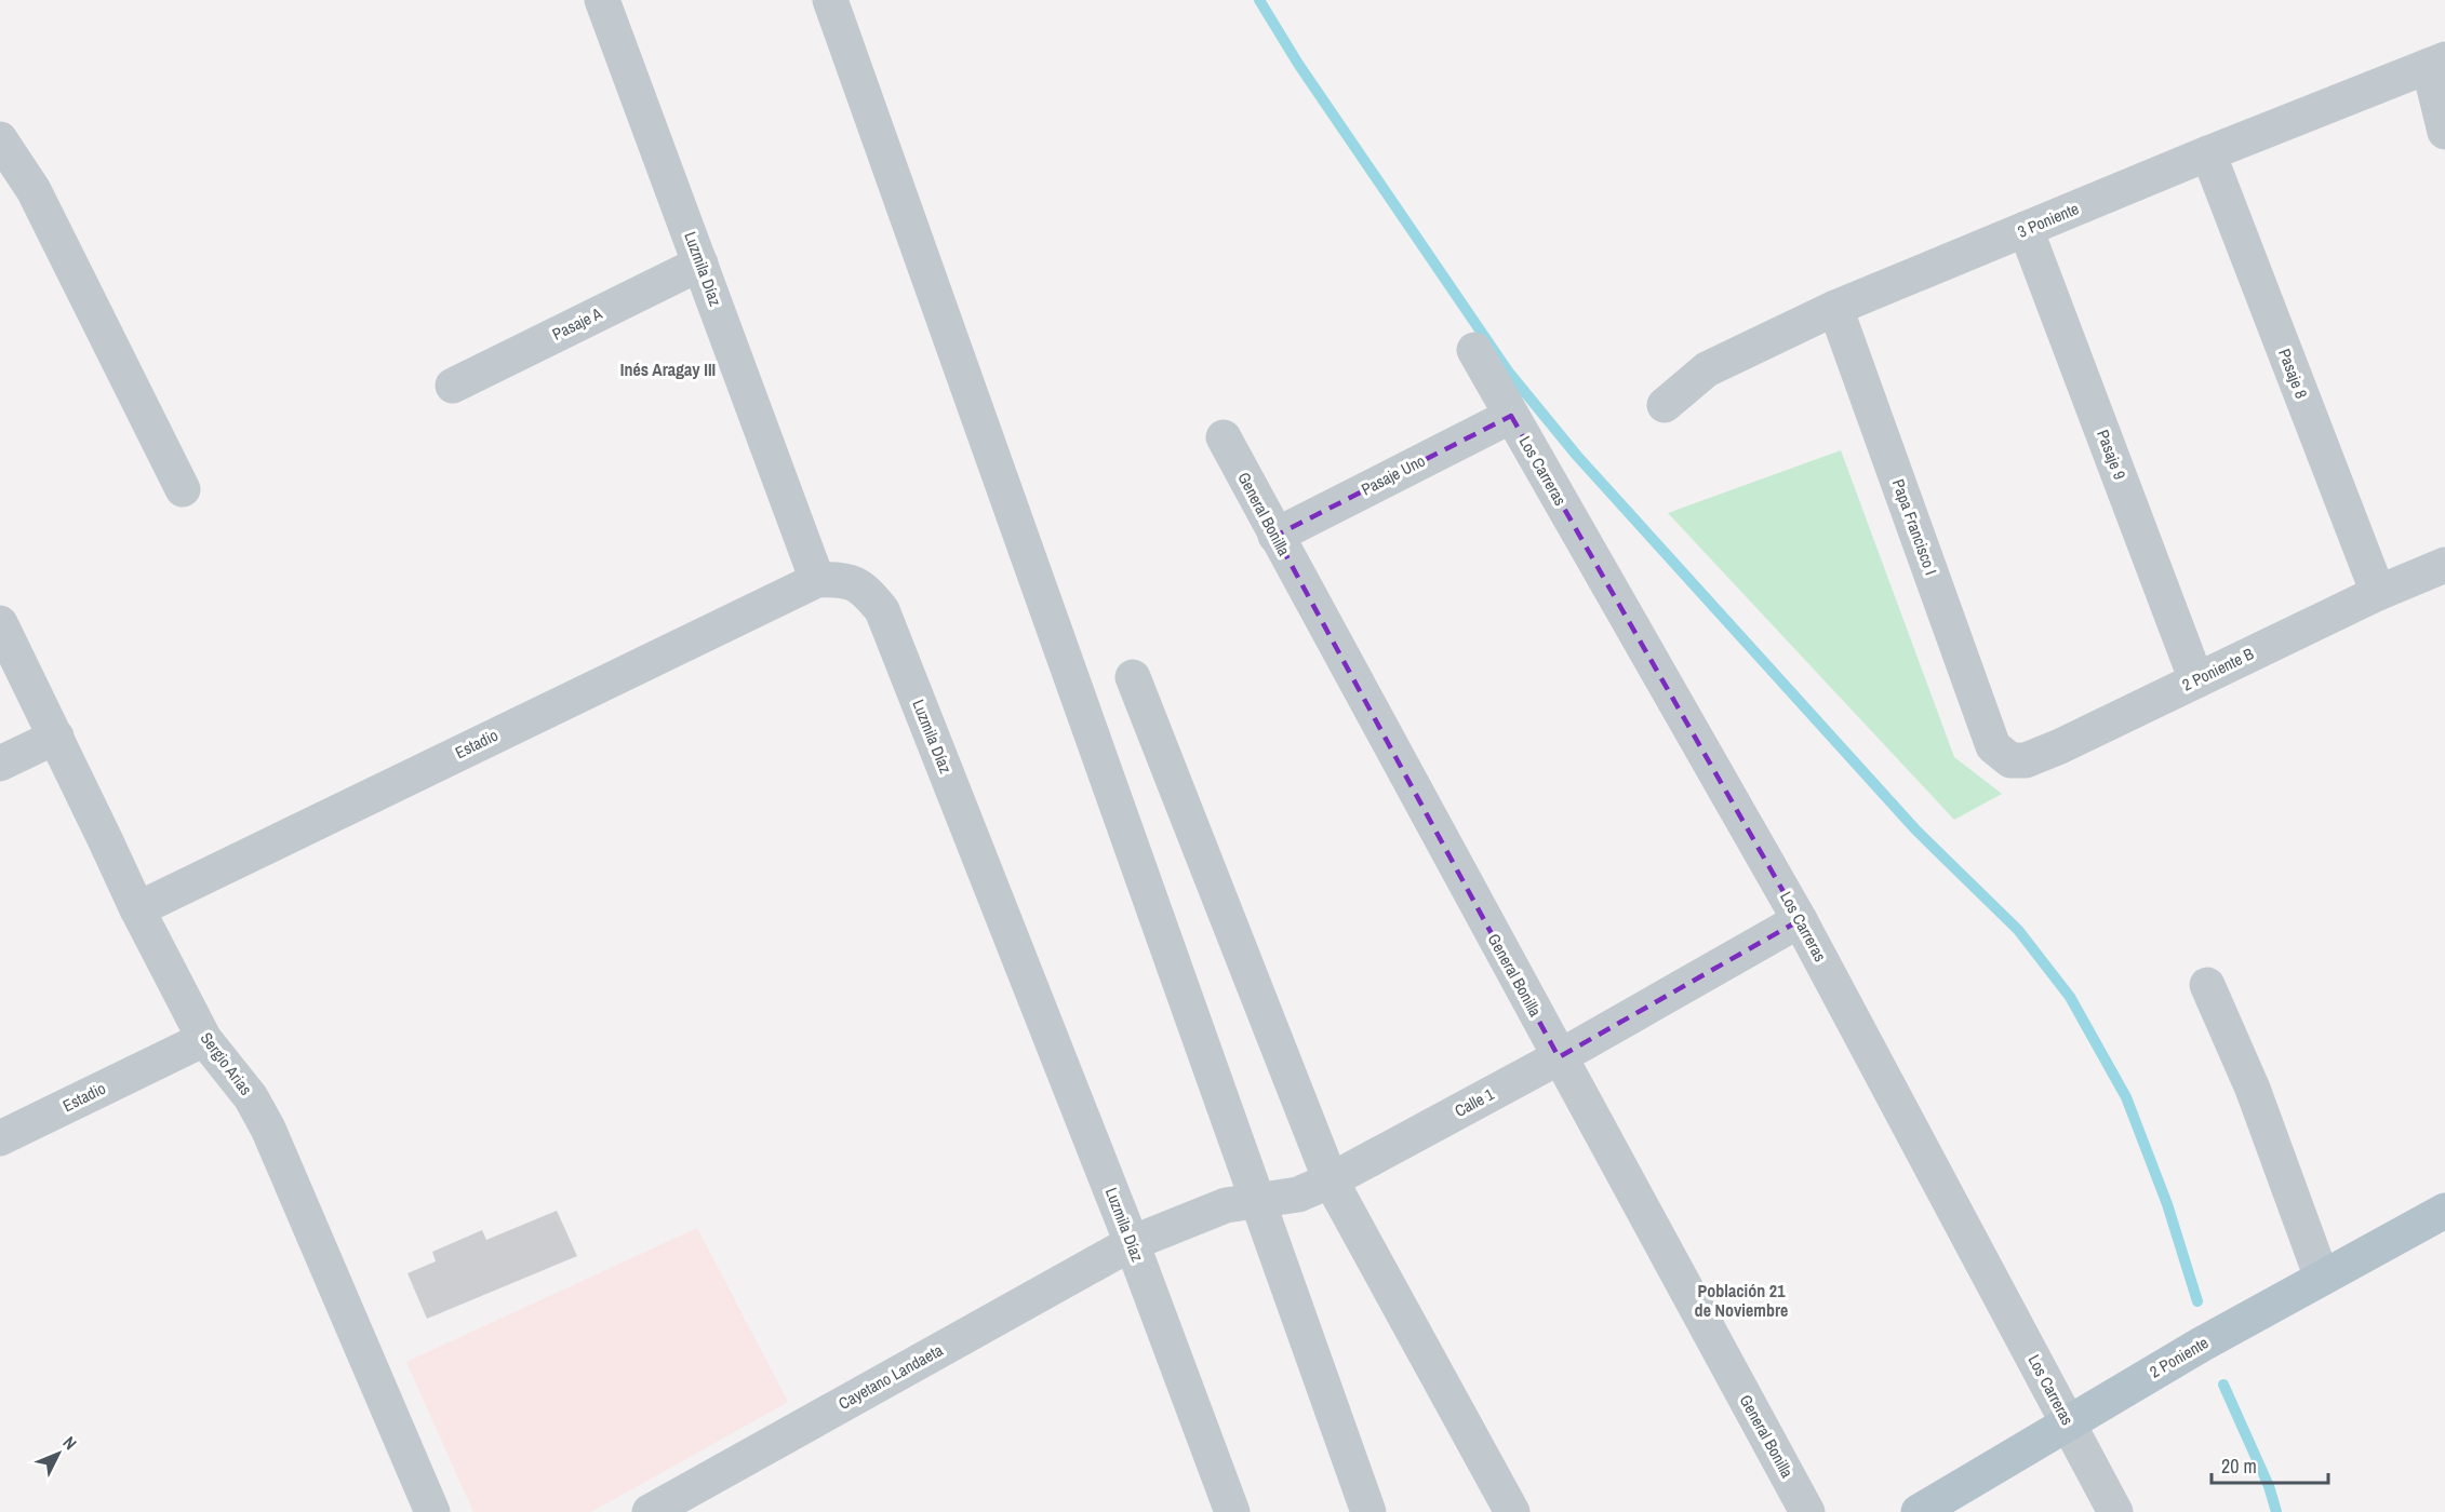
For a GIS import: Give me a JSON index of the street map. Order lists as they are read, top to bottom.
{
  "streets": {
    "main road": ["2 Poniente"],
    "street": [
      "3 Poniente",
      "Luzmila Díaz",
      "Pasaje A",
      "Pasaje 8",
      "Pasaje 9",
      "Los Carreras",
      "Pasaje Uno",
      "General Bonilla",
      "Papa Francisco I",
      "2 Poniente B",
      "Estadio",
      "Sergio Arias",
      "Calle 1",
      "Cayetano Landaeta"
    ]
  },
  "crossings": [
    ["3 Poniente", "Pasaje 8"],
    ["3 Poniente", "Pasaje 9"],
    ["3 Poniente", "Papa Francisco I"],
    ["Luzmila Díaz", "Pasaje A"],
    ["Luzmila Díaz", "Estadio"],
    ["Luzmila Díaz", "Calle 1"],
    ["Luzmila Díaz", "Cayetano Landaeta"],
    ["Pasaje 8", "2 Poniente B"],
    ["Pasaje 9", "2 Poniente B"],
    ["Los Carreras", "Pasaje Uno"],
    ["Los Carreras", "Calle 1"],
    ["Los Carreras", "2 Poniente"],
    ["Pasaje Uno", "General Bonilla"],
    ["General Bonilla", "Calle 1"],
    ["Papa Francisco I", "2 Poniente B"],
    ["Estadio", "Sergio Arias"],
    ["Calle 1", "Cayetano Landaeta"]
  ],
  "districts": ["Inés Aragay III", "Población 21 de Noviembre"],
  "scale_bar": "20 m",
  "north": "top right"
}
